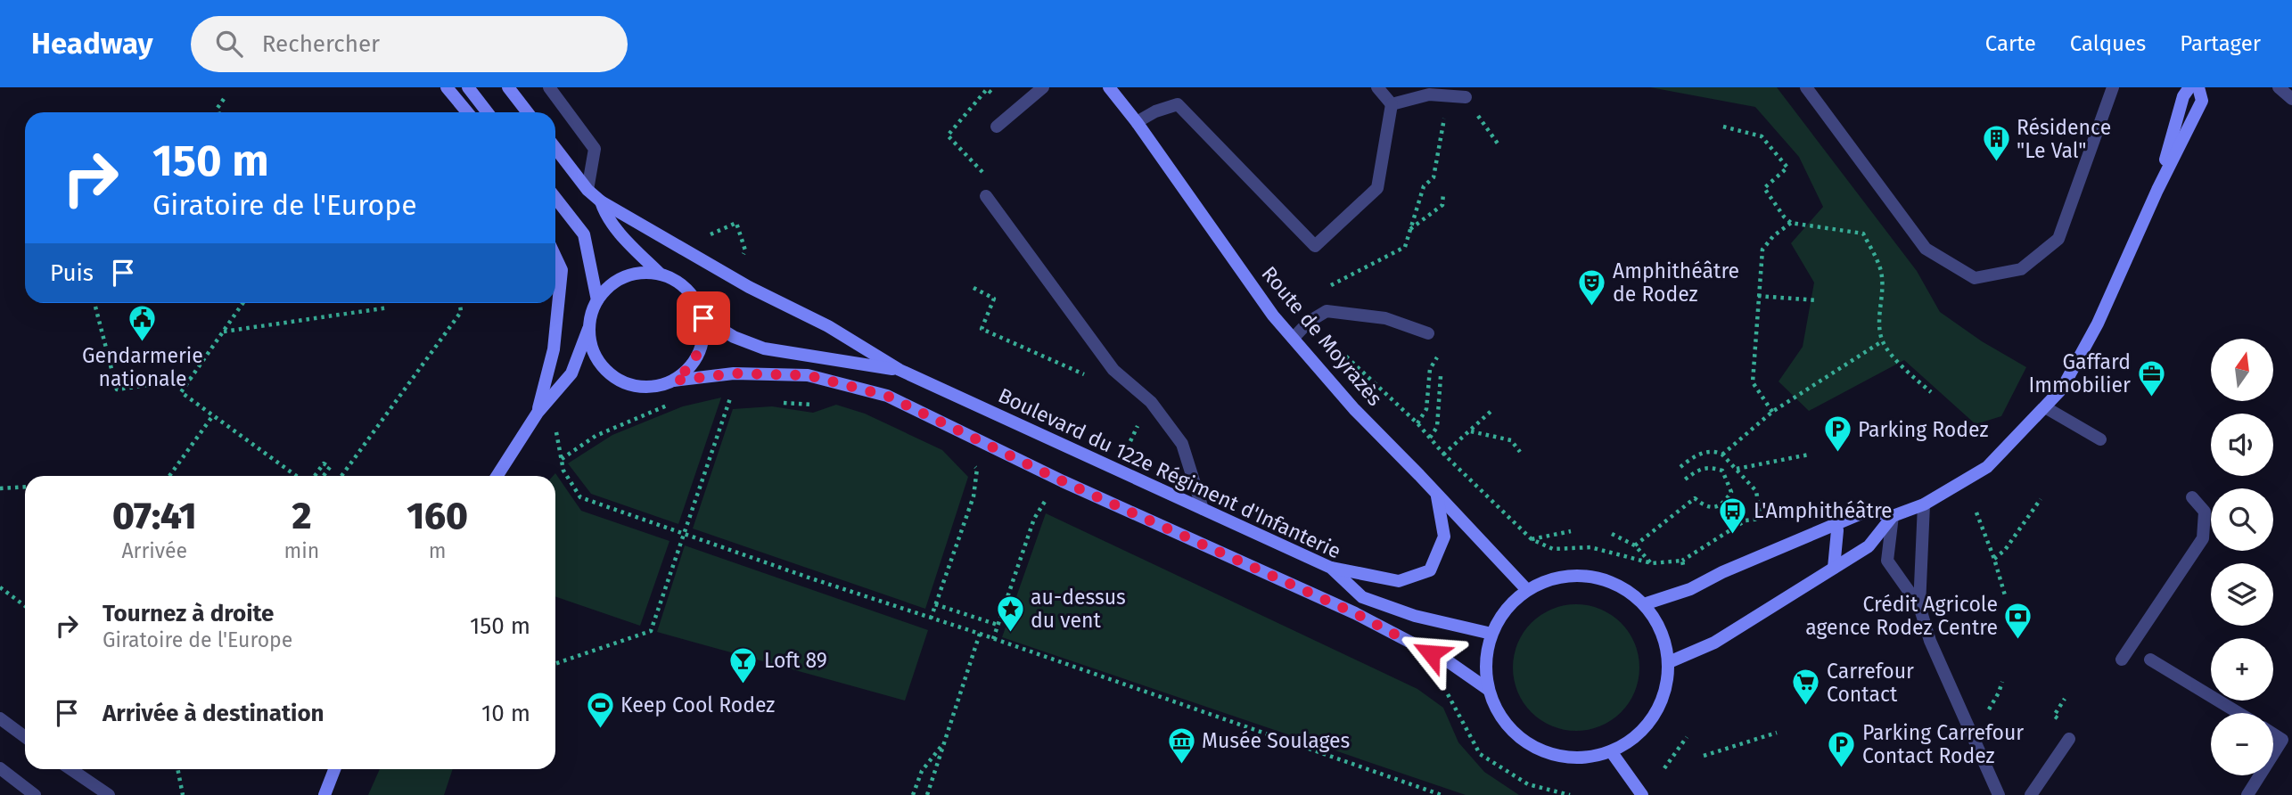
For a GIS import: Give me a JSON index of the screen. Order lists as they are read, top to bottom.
{
  "streets": {
    "main road": ["Route de Moyrazès", "Boulevard du 122e Régiment d'Infanterie"]
  },
  "crossings": [
    ["Route de Moyrazès", "Boulevard du 122e Régiment d'Infanterie"]
  ],
  "places": {
    "building": ["Résidence \"Le Val\""],
    "theatre": ["Amphithéâtre de Rodez"],
    "public building": ["Gendarmerie nationale"],
    "office": ["Gaffard Immobilier"],
    "parking": ["Parking Rodez", "Parking Carrefour Contact Rodez"],
    "bus stop": ["L'Amphithéâtre"],
    "place": ["au-dessus du vent"],
    "bank": ["Crédit Agricole agence Rodez Centre"],
    "bar": ["Loft 89"],
    "supermarket": ["Carrefour Contact"],
    "sports": ["Keep Cool Rodez"],
    "museum": ["Musée Soulages"]
  },
  "north": "top",
  "page": {
    "header": "Headway",
    "search": "Rechercher",
    "nav": ["Carte", "Calques", "Partager"],
    "turn": ["150 m", "Giratoire de l'Europe"],
    "then": "Puis",
    "map_buttons": ["+", "−"],
    "eta": [
      "07:41",
      "Arrivée",
      "2",
      "min",
      "160",
      "m"
    ],
    "list": [
      {
        "name": "Tournez à droite",
        "note": "Giratoire de l'Europe",
        "value": "150 m"
      },
      {
        "name": "Arrivée à destination",
        "value": "10 m"
      }
    ]
  }
}
